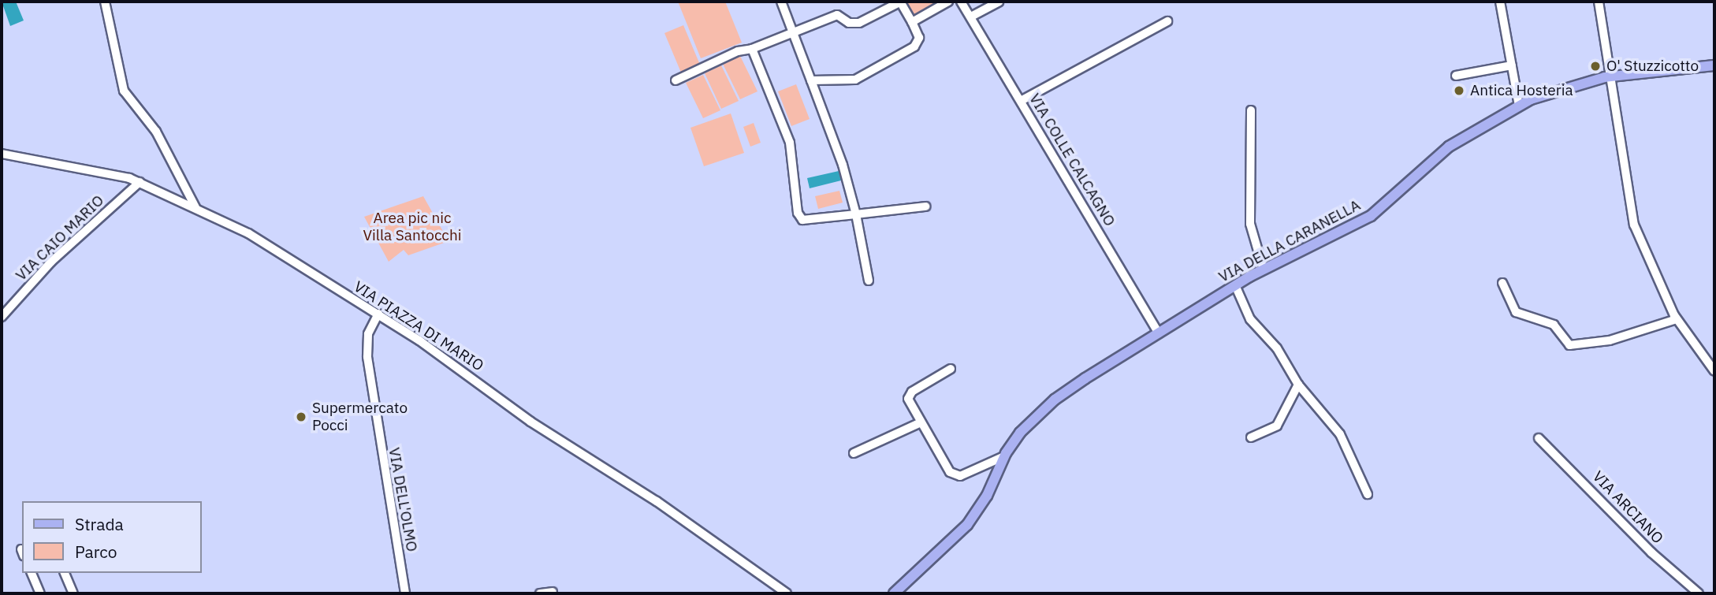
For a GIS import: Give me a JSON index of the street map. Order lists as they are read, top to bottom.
{
  "streets": {
    "main road": ["VIA DELLA CARANELLA"],
    "street": [
      "VIA COLLE CALCAGNO",
      "VIA CAIO MARIO",
      "VIA PIAZZA DI MARIO",
      "VIA DELL'OLMO",
      "VIA ARCIANO"
    ]
  },
  "crossings": [
    ["VIA COLLE CALCAGNO", "VIA DELLA CARANELLA"],
    ["VIA CAIO MARIO", "VIA PIAZZA DI MARIO"],
    ["VIA PIAZZA DI MARIO", "VIA DELL'OLMO"]
  ],
  "parks": ["Area pic nic Villa Santocchi"],
  "places": ["O' Stuzzicotto", "Antica Hosteria", "Supermercato Pocci"],
  "legend": ["Strada", "Parco"]
}
